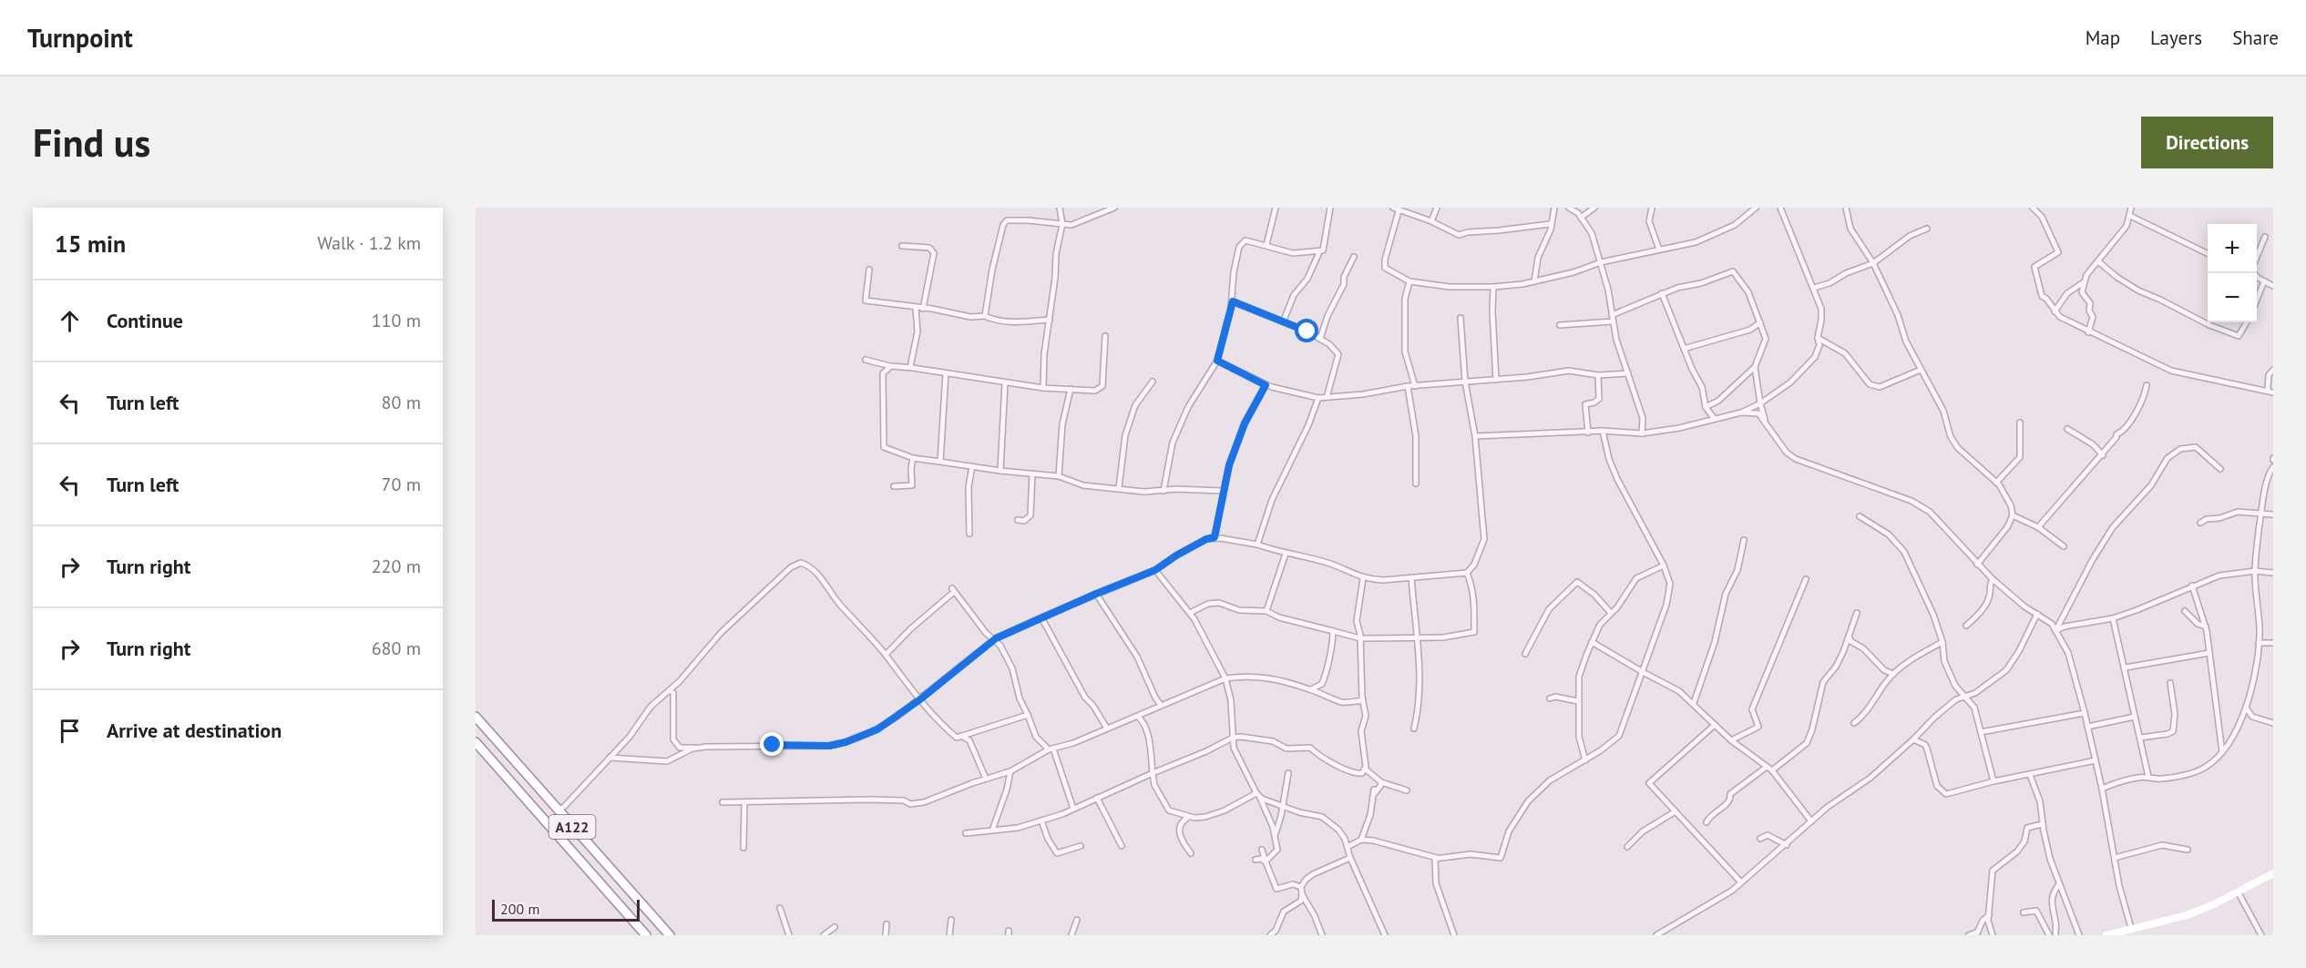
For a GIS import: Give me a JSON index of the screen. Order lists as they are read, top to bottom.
{
  "streets": {
    "highway": ["A122"]
  },
  "scale_bar": "200 m",
  "page": {
    "header": "Turnpoint",
    "nav": ["Map", "Layers", "Share"],
    "buttons": "Directions",
    "title": "Find us",
    "heading": ["15 min", "Walk · 1.2 km"],
    "map_buttons": ["+", "−"],
    "list": [
      ["Continue", "110 m"],
      ["Turn left", "80 m"],
      ["Turn left", "70 m"],
      ["Turn right", "220 m"],
      ["Turn right", "680 m"],
      "Arrive at destination"
    ],
    "scale": "200 m"
  }
}
